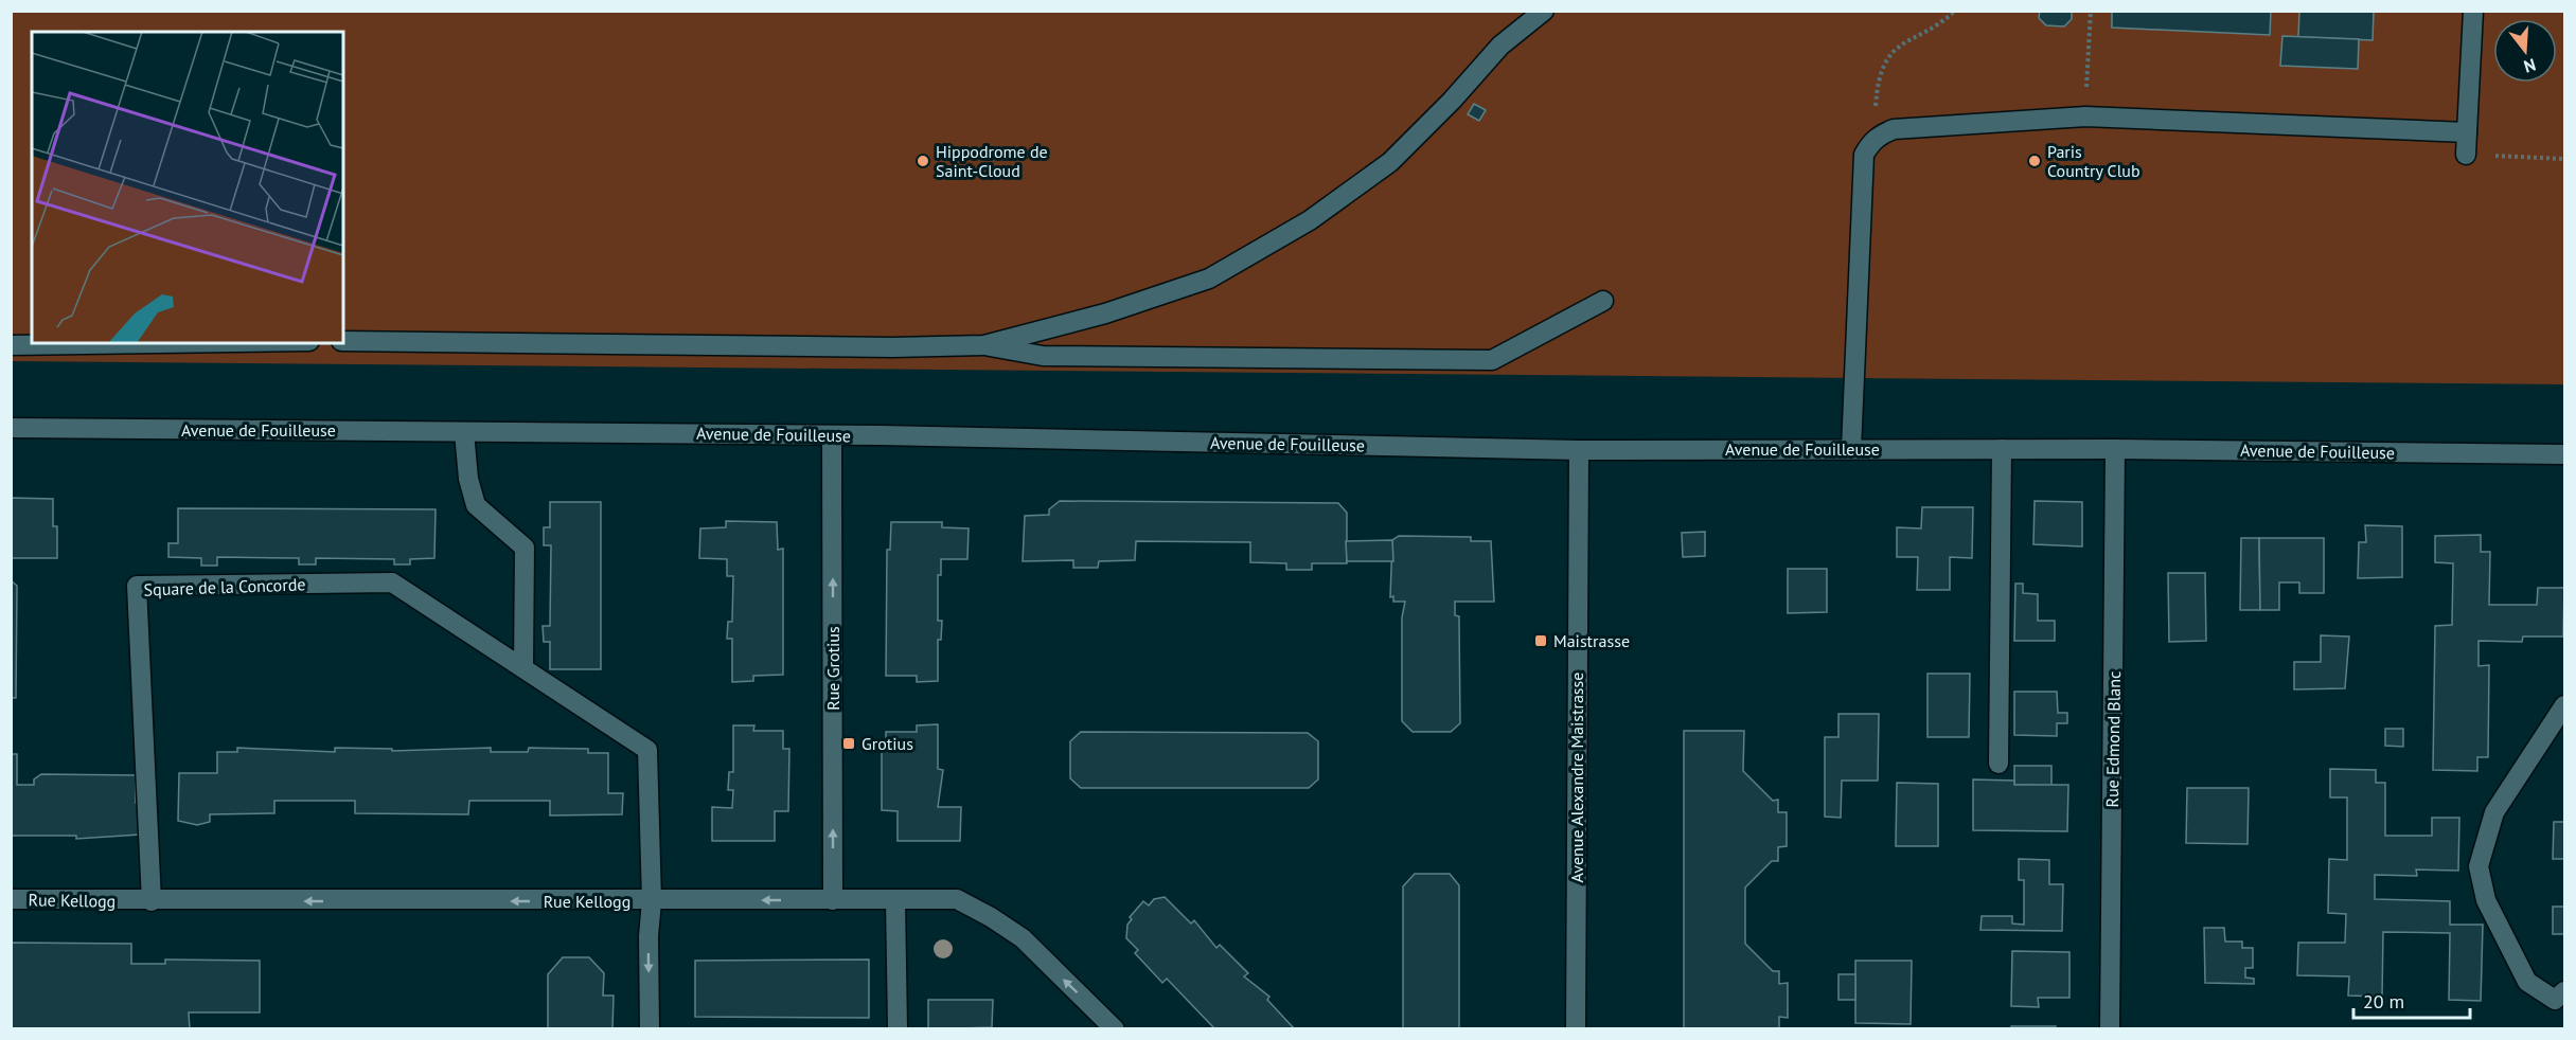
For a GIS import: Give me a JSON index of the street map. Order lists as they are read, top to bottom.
{
  "streets": {
    "street": [
      "Avenue de Fouilleuse",
      "Square de la Concorde",
      "Rue Grotius",
      "Rue Edmond Blanc",
      "Avenue Alexandre Maistrasse",
      "Rue Kellogg"
    ]
  },
  "crossings": [
    ["Avenue de Fouilleuse", "Rue Grotius"],
    ["Avenue de Fouilleuse", "Rue Edmond Blanc"],
    ["Avenue de Fouilleuse", "Avenue Alexandre Maistrasse"],
    ["Square de la Concorde", "Rue Kellogg"],
    ["Rue Grotius", "Rue Kellogg"]
  ],
  "one_way": ["Rue Grotius", "Rue Kellogg"],
  "places": {
    "other": ["Hippodrome de Saint-Cloud", "Paris Country Club"],
    "transit": ["Maistrasse", "Grotius"]
  },
  "scale_bar": "20 m",
  "north": "bottom"
}
